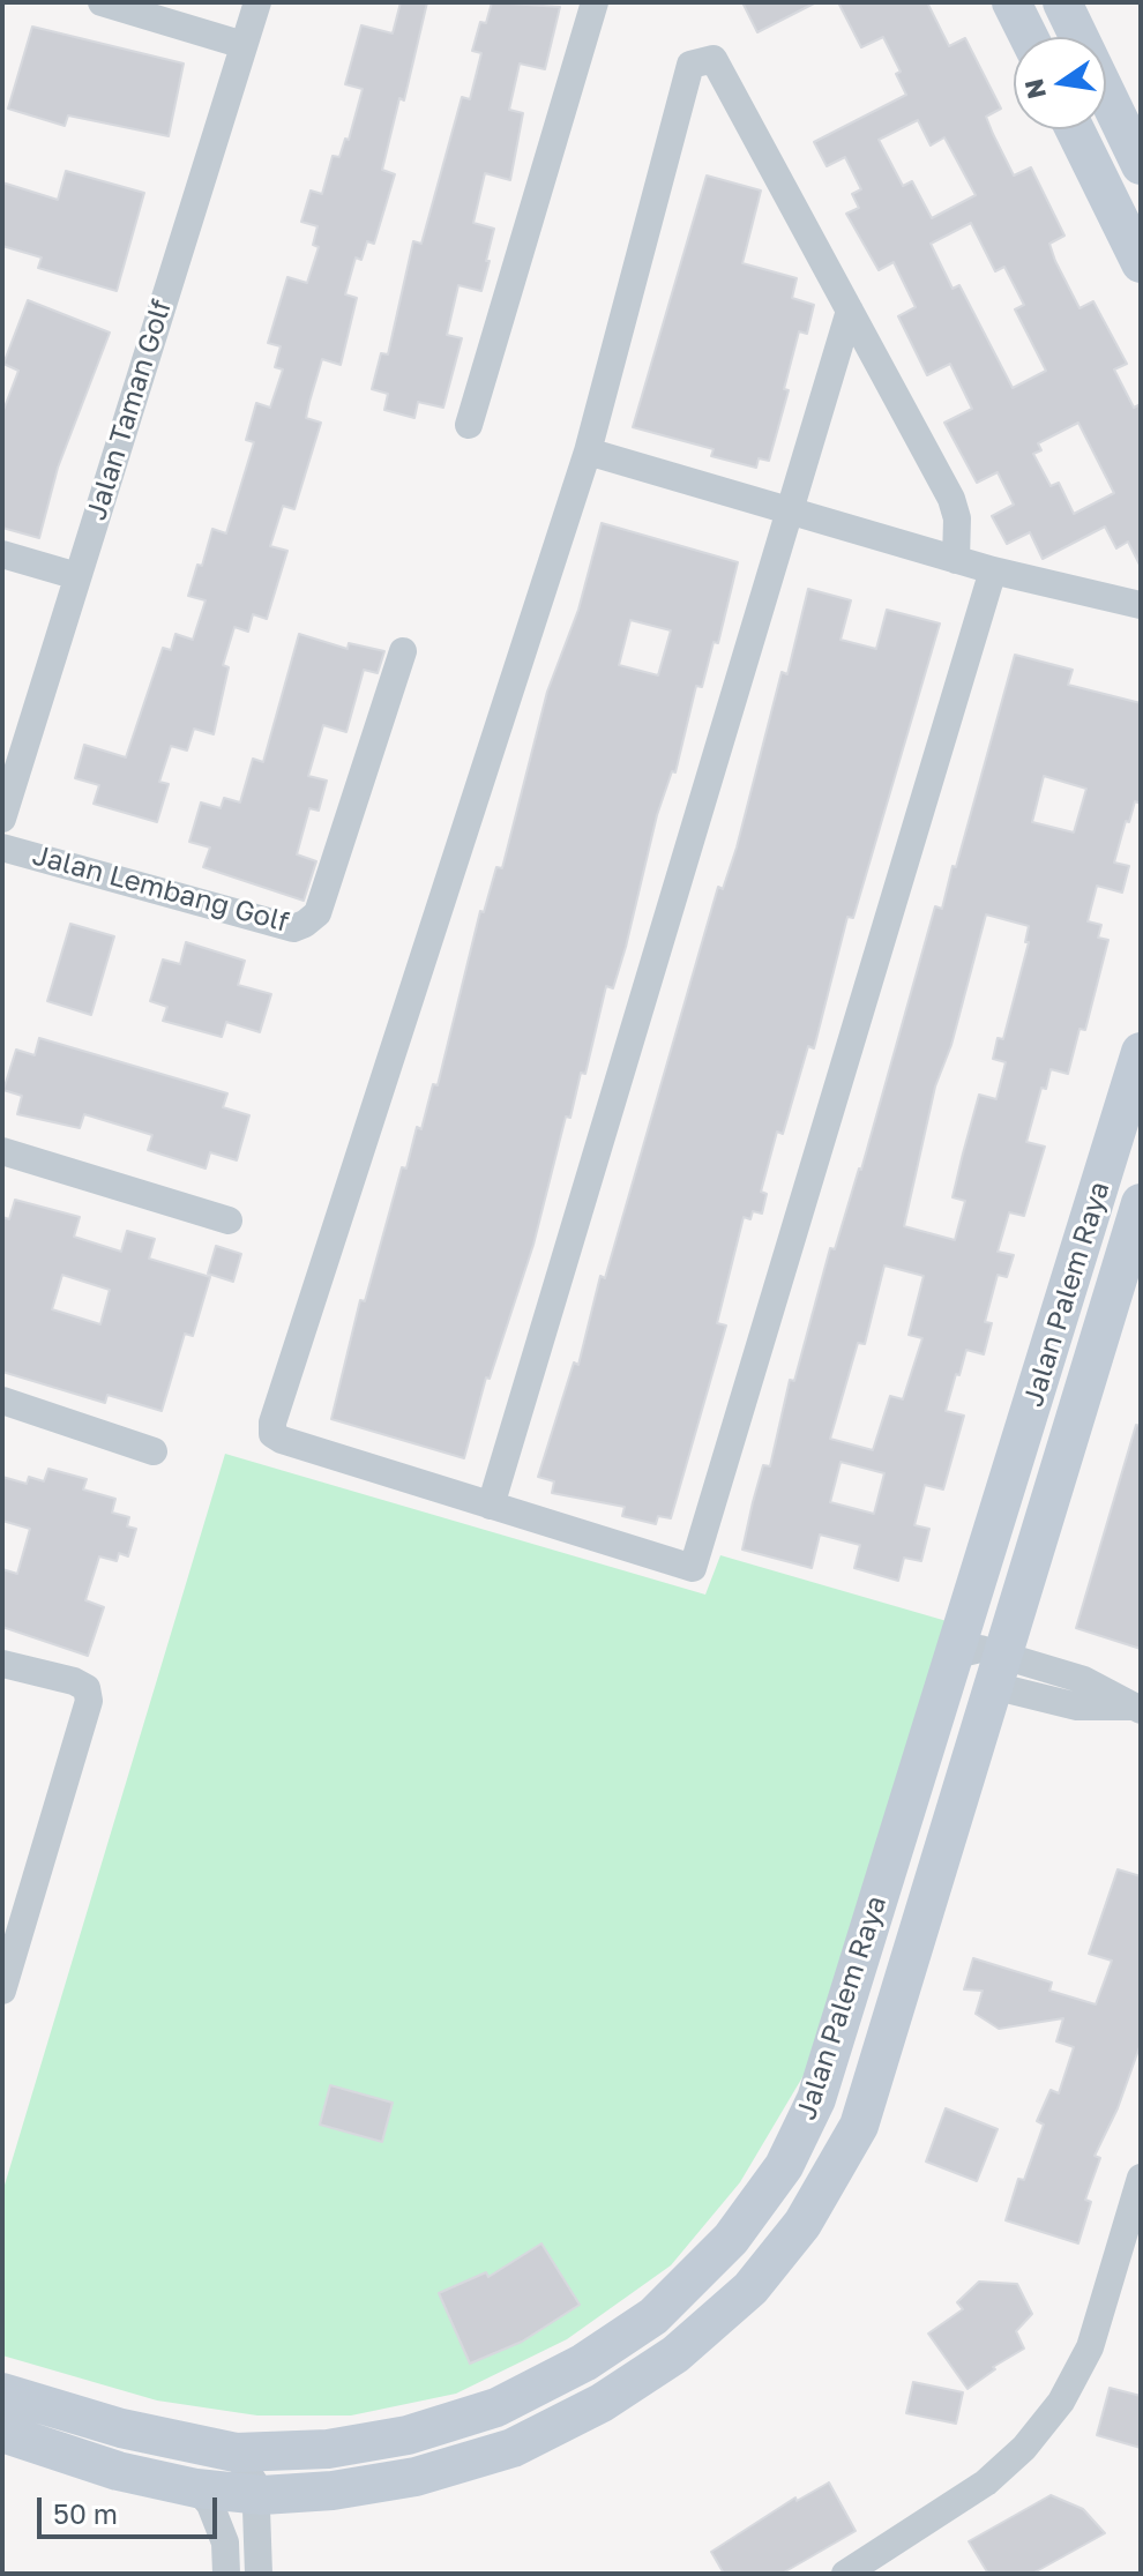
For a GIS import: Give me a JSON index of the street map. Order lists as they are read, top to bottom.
{
  "streets": {
    "street": ["Jalan Taman Golf", "Jalan Lembang Golf", "Jalan Palem Raya"]
  },
  "scale_bar": "50 m",
  "north": "left"
}
